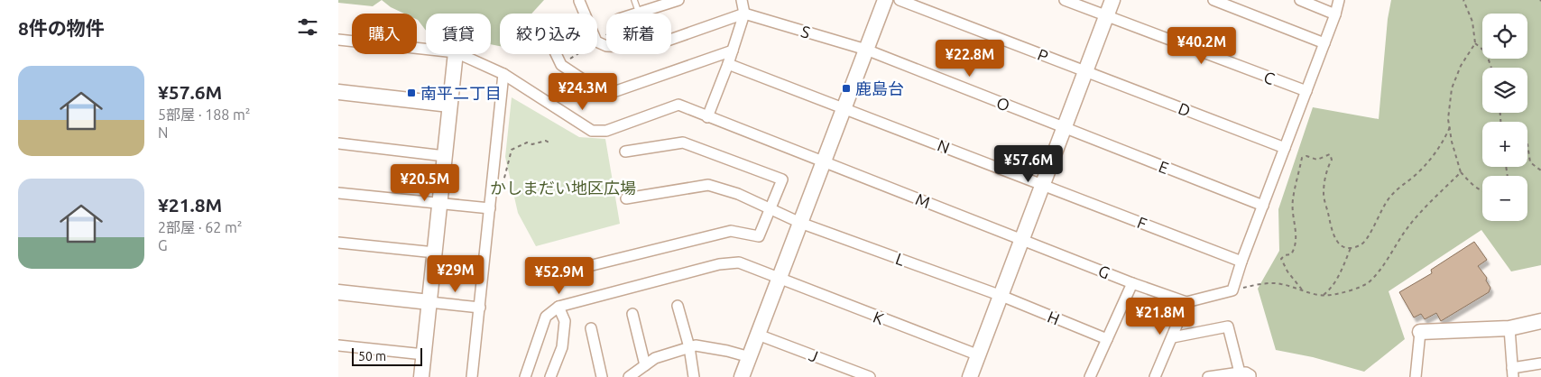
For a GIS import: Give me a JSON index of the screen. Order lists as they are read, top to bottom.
{
  "streets": {
    "street": [
      "S",
      "P",
      "C",
      "O",
      "D",
      "N",
      "E",
      "M",
      "F",
      "L",
      "G",
      "K",
      "H",
      "J"
    ]
  },
  "crossings": [
    ["S", "O"],
    ["P", "D"],
    ["O", "E"],
    ["N", "F"],
    ["M", "G"],
    ["L", "H"]
  ],
  "parks": ["かしまだい地区広場"],
  "places": {
    "transit": ["鹿島台", "南平二丁目"]
  },
  "scale_bar": "50 m",
  "page": {
    "heading": "8件の物件",
    "map_buttons": ["+", "−"],
    "chip": [
      "購入",
      "賃貸",
      "絞り込み",
      "新着"
    ],
    "price": [
      "¥40.2M",
      "¥22.8M",
      "¥24.3M",
      "¥57.6M",
      "¥20.5M",
      "¥29M",
      "¥52.9M",
      "¥21.8M"
    ],
    "list": [
      {
        "name": "¥57.6M",
        "note": "5部屋 · 188 m² · N"
      },
      {
        "name": "¥21.8M",
        "note": "2部屋 · 62 m² · G"
      }
    ],
    "scale": "50 m"
  }
}
